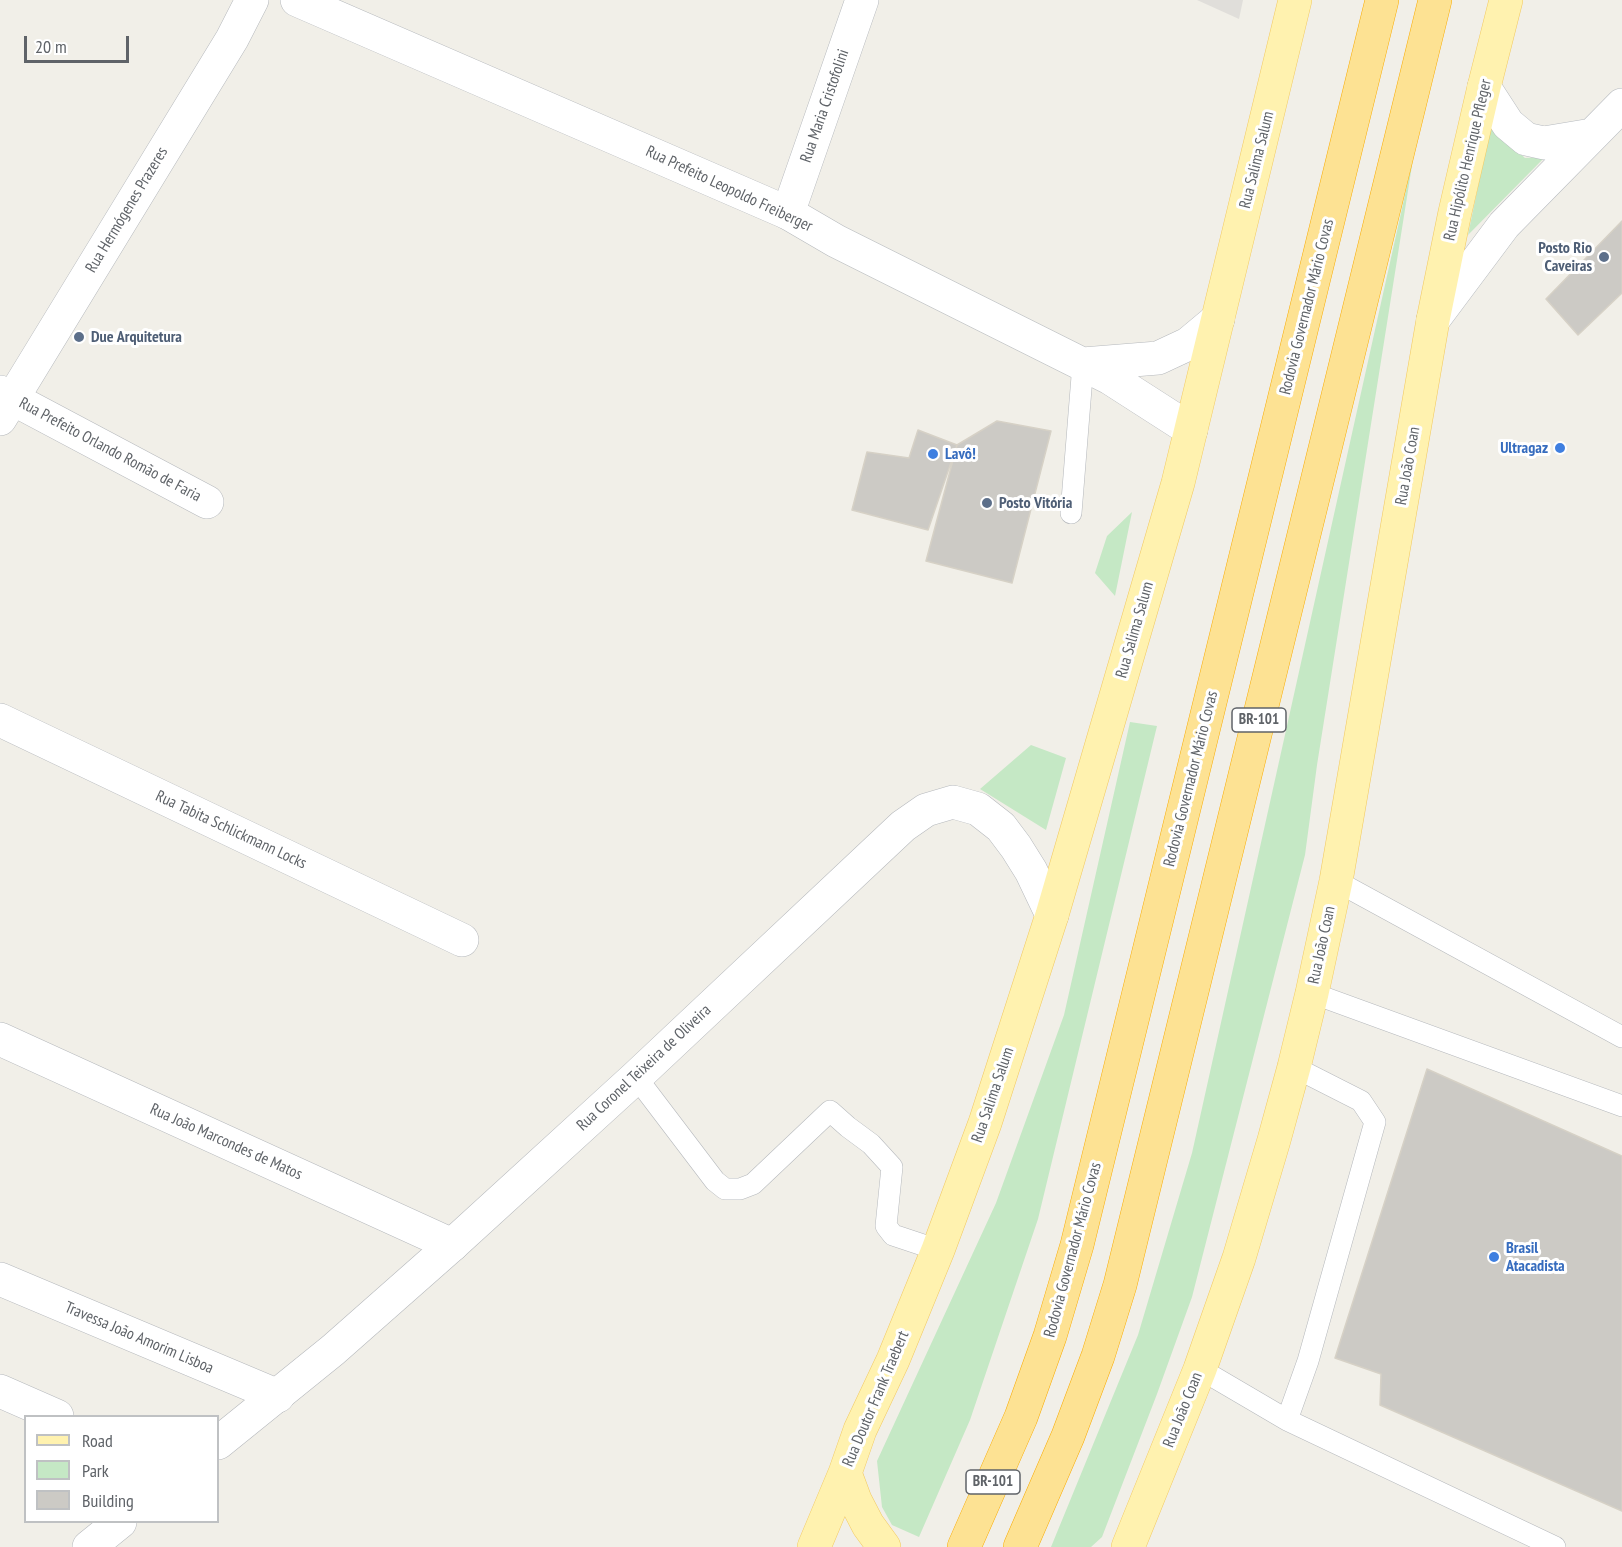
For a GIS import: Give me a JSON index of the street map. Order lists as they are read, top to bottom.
{
  "streets": {
    "highway": ["Rodovia Governador Mário Covas", "BR-101"],
    "main road": [
      "Rua Salima Salum",
      "Rua Hipólito Henrique Pfleger",
      "Rua João Coan",
      "Rua Doutor Frank Traebert"
    ],
    "street": [
      "Rua Maria Cristofolini",
      "Rua Prefeito Leopoldo Freiberger",
      "Rua Hermógenes Prazeres",
      "Rua Prefeito Orlando Romão de Faria",
      "Rua Tabita Schlickmann Locks",
      "Rua Coronel Teixeira de Oliveira",
      "Rua João Marcondes de Matos",
      "Travessa João Amorim Lisboa"
    ]
  },
  "crossings": [
    ["Rua Maria Cristofolini", "Rua Prefeito Leopoldo Freiberger"],
    ["Rua Salima Salum", "Rua Prefeito Leopoldo Freiberger"],
    ["Rua Salima Salum", "Rua Coronel Teixeira de Oliveira"],
    ["Rua Salima Salum", "Rua Doutor Frank Traebert"],
    ["Rua Hipólito Henrique Pfleger", "Rua João Coan"],
    ["Rua Hermógenes Prazeres", "Rua Prefeito Orlando Romão de Faria"],
    ["Rua Coronel Teixeira de Oliveira", "Rua João Marcondes de Matos"],
    ["Rua Coronel Teixeira de Oliveira", "Travessa João Amorim Lisboa"]
  ],
  "places": [
    "Posto Rio Caveiras",
    "Due Arquitetura",
    "Ultragaz",
    "Lavô!",
    "Posto Vitória",
    "Brasil Atacadista"
  ],
  "legend": ["Road", "Park", "Building"],
  "scale_bar": "20 m"
}
